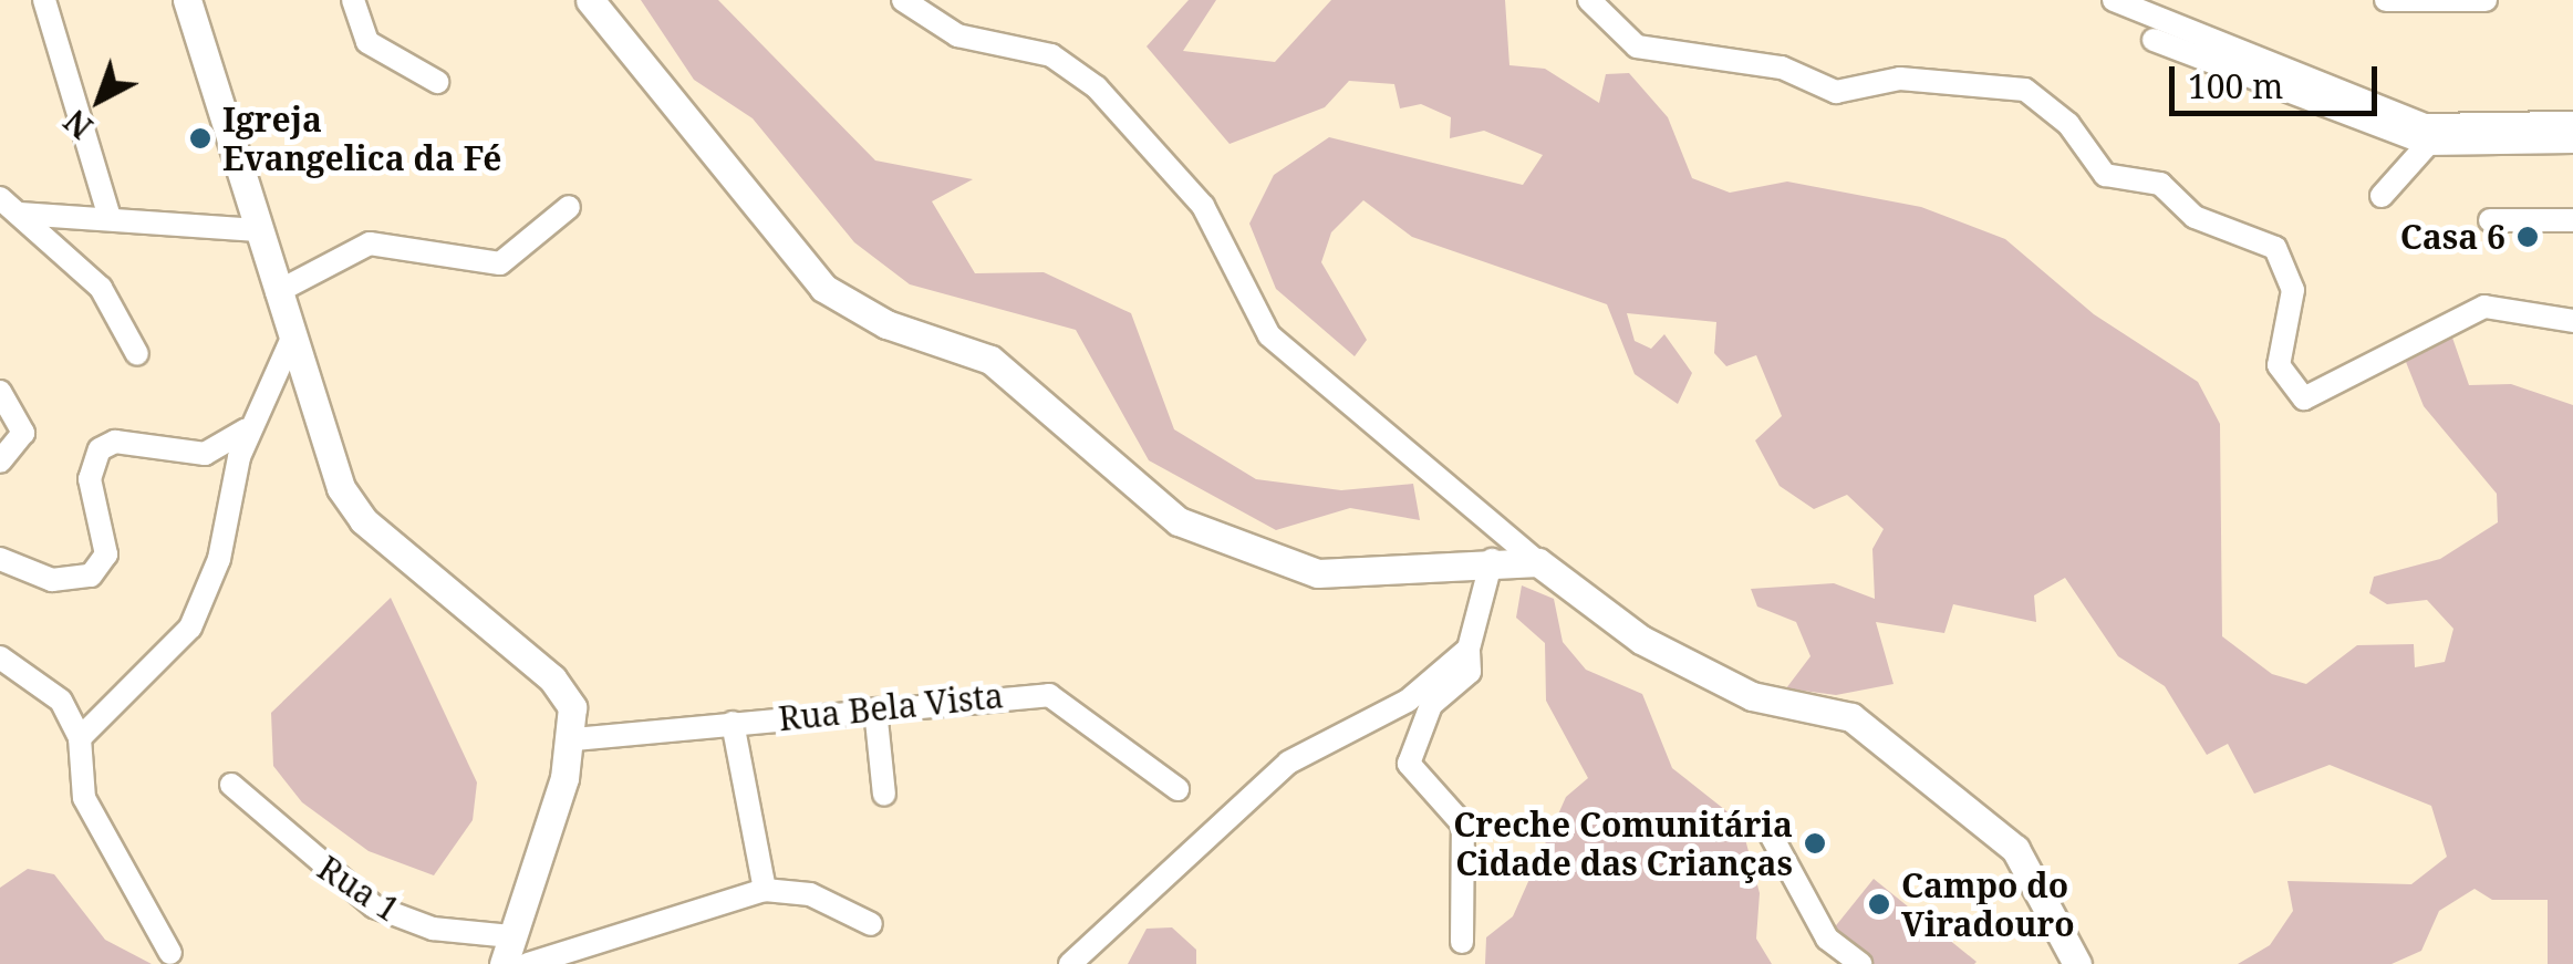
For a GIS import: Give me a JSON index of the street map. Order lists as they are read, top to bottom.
{
  "streets": {
    "street": ["Rua Bela Vista", "Rua 1"]
  },
  "places": [
    "Igreja Evangelica da Fé",
    "Casa 6",
    "Creche Comunitária Cidade das Crianças",
    "Campo do Viradouro"
  ],
  "scale_bar": "100 m",
  "north": "bottom left"
}
